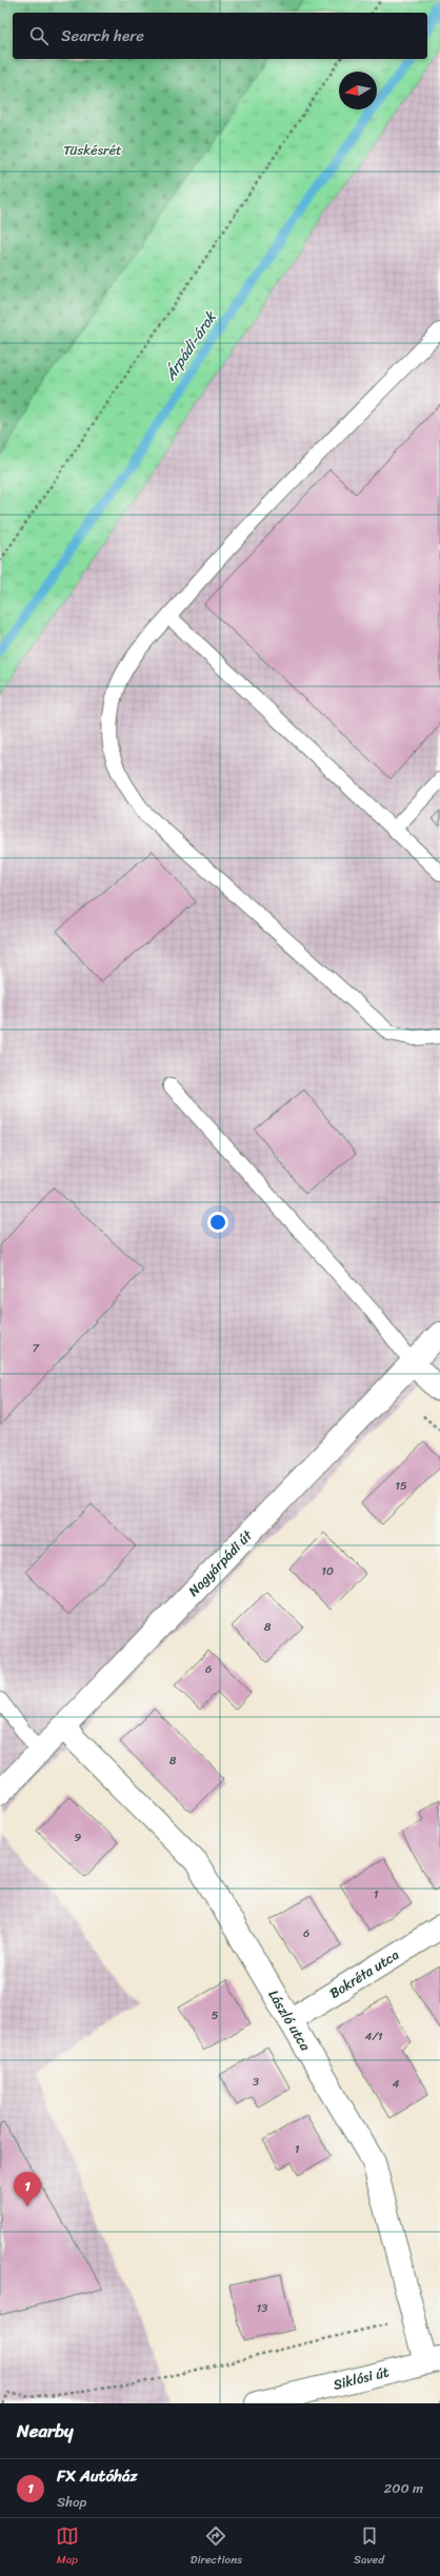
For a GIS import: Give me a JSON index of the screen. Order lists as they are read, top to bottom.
{
  "streets": {
    "street": [
      "Nagyárpádi út",
      "Bokréta utca",
      "László utca",
      "Siklósi út"
    ]
  },
  "crossings": [
    ["Nagyárpádi út", "László utca"],
    ["Bokréta utca", "László utca"],
    ["László utca", "Siklósi út"]
  ],
  "water": ["Árpádi-árok"],
  "parks": ["Tüskésrét"],
  "house_numbers": [
    "7",
    "15",
    "10",
    "8",
    "6",
    "8",
    "9",
    "1",
    "6",
    "5",
    "4/1",
    "3",
    "4",
    "1",
    "13"
  ],
  "north": "left",
  "page": {
    "search": "Search here",
    "pins": "1",
    "heading": "Nearby",
    "list": [
      {
        "mark": "1",
        "name": "FX Autóház",
        "note": "Shop",
        "value": "200 m"
      }
    ],
    "nav": ["Map", "Directions", "Saved"]
  }
}
